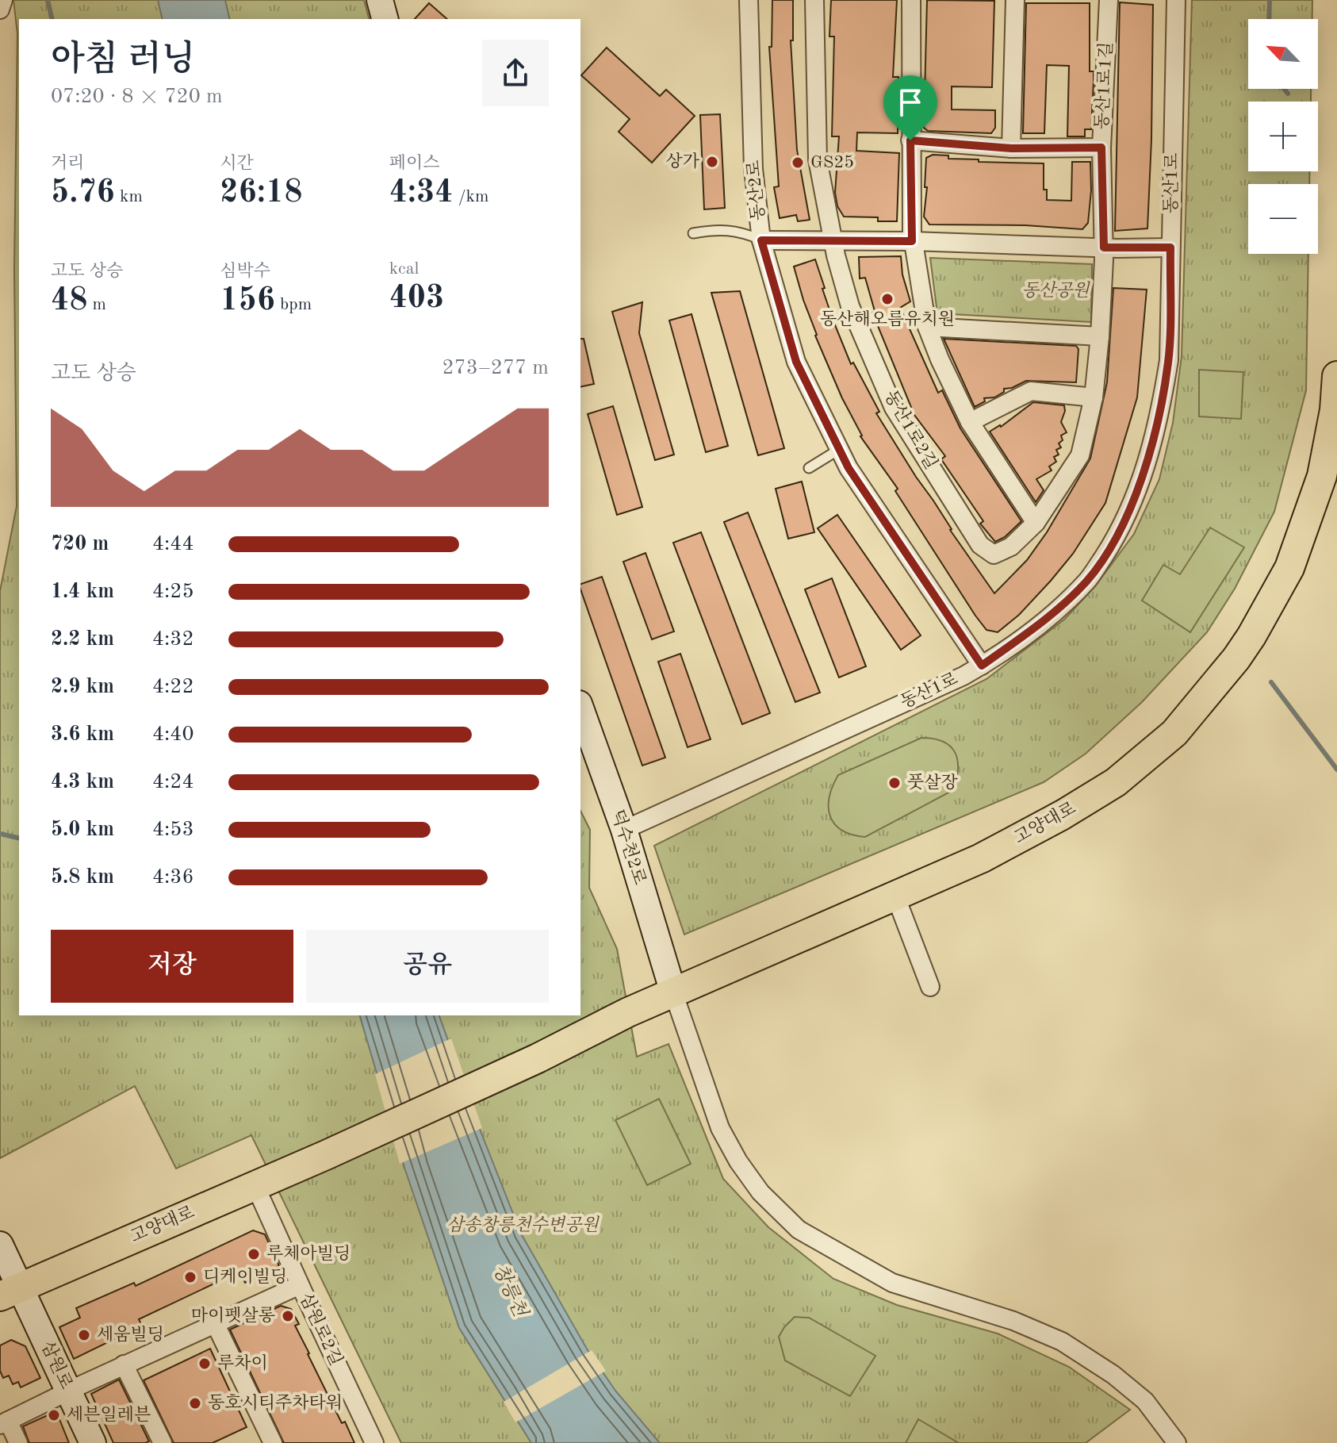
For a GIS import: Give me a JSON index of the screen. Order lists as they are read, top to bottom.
{
  "streets": {
    "main road": ["고양대로"],
    "street": [
      "동산1로1길",
      "동산1로",
      "동산2로",
      "동산1로2길",
      "덕수천2로",
      "삼원로2길",
      "삼원로"
    ]
  },
  "crossings": [
    ["동산1로1길", "동산1로2길"],
    ["동산1로", "동산2로"],
    ["동산1로", "덕수천2로"],
    ["고양대로", "덕수천2로"],
    ["고양대로", "삼원로2길"],
    ["고양대로", "삼원로"],
    ["삼원로2길", "삼원로"]
  ],
  "water": ["창릉천"],
  "parks": ["동산공원", "삼송창릉천수변공원"],
  "places": [
    "상가",
    "GS25",
    "동산해오름유치원",
    "풋살장",
    "루체아빌딩",
    "디케이빌딩",
    "마이펫살롱",
    "세움빌딩",
    "루차이",
    "동호시티주차타워",
    "세븐일레븐"
  ],
  "north": "top left",
  "page": {
    "map_buttons": ["+", "−"],
    "heading": ["아침 러닝", "07:20 · 8 × 720 m"],
    "stats": [
      ["거리", "5.76 km"],
      ["시간", "26:18"],
      ["페이스", "4:34 /km"],
      ["고도 상승", "48 m"],
      ["심박수", "156 bpm"],
      ["kcal", "403"]
    ],
    "chart": ["고도 상승", "273–277 m"],
    "list": [
      {
        "name": "720 m",
        "note": "4:44"
      },
      {
        "name": "1.4 km",
        "note": "4:25"
      },
      {
        "name": "2.2 km",
        "note": "4:32"
      },
      {
        "name": "2.9 km",
        "note": "4:22"
      },
      {
        "name": "3.6 km",
        "note": "4:40"
      },
      {
        "name": "4.3 km",
        "note": "4:24"
      },
      {
        "name": "5.0 km",
        "note": "4:53"
      },
      {
        "name": "5.8 km",
        "note": "4:36"
      }
    ],
    "buttons": ["저장", "공유"]
  }
}
